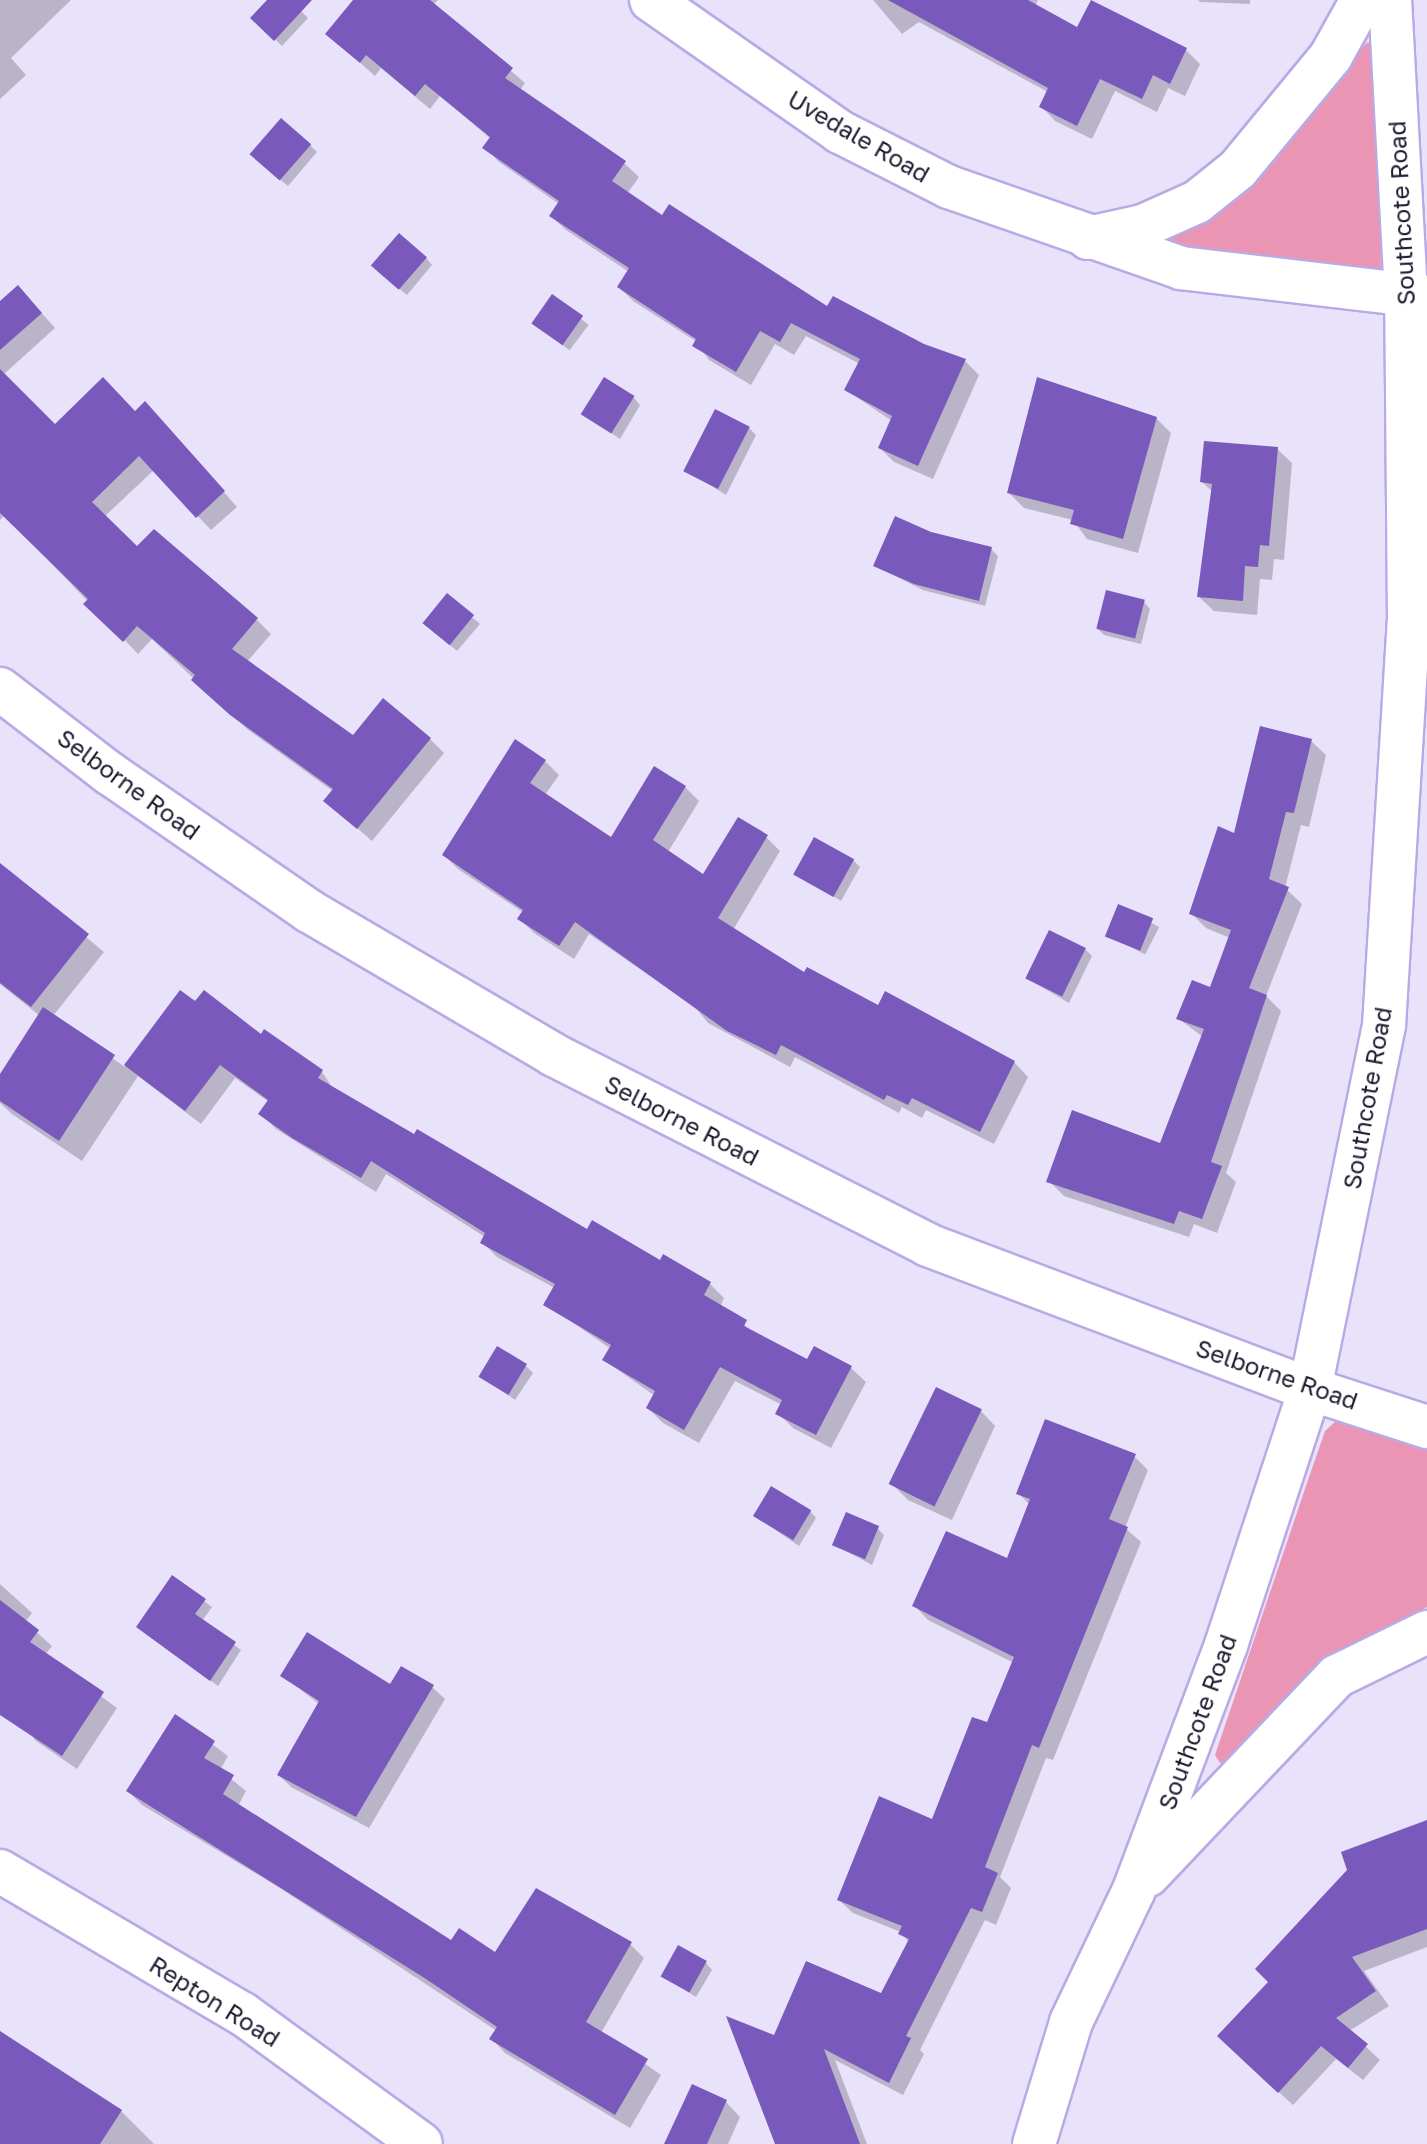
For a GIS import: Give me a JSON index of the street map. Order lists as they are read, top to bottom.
{
  "streets": {
    "street": [
      "Uvedale Road",
      "Southcote Road",
      "Selborne Road",
      "Repton Road"
    ]
  },
  "crossings": [
    ["Uvedale Road", "Southcote Road"],
    ["Southcote Road", "Selborne Road"]
  ]
}
